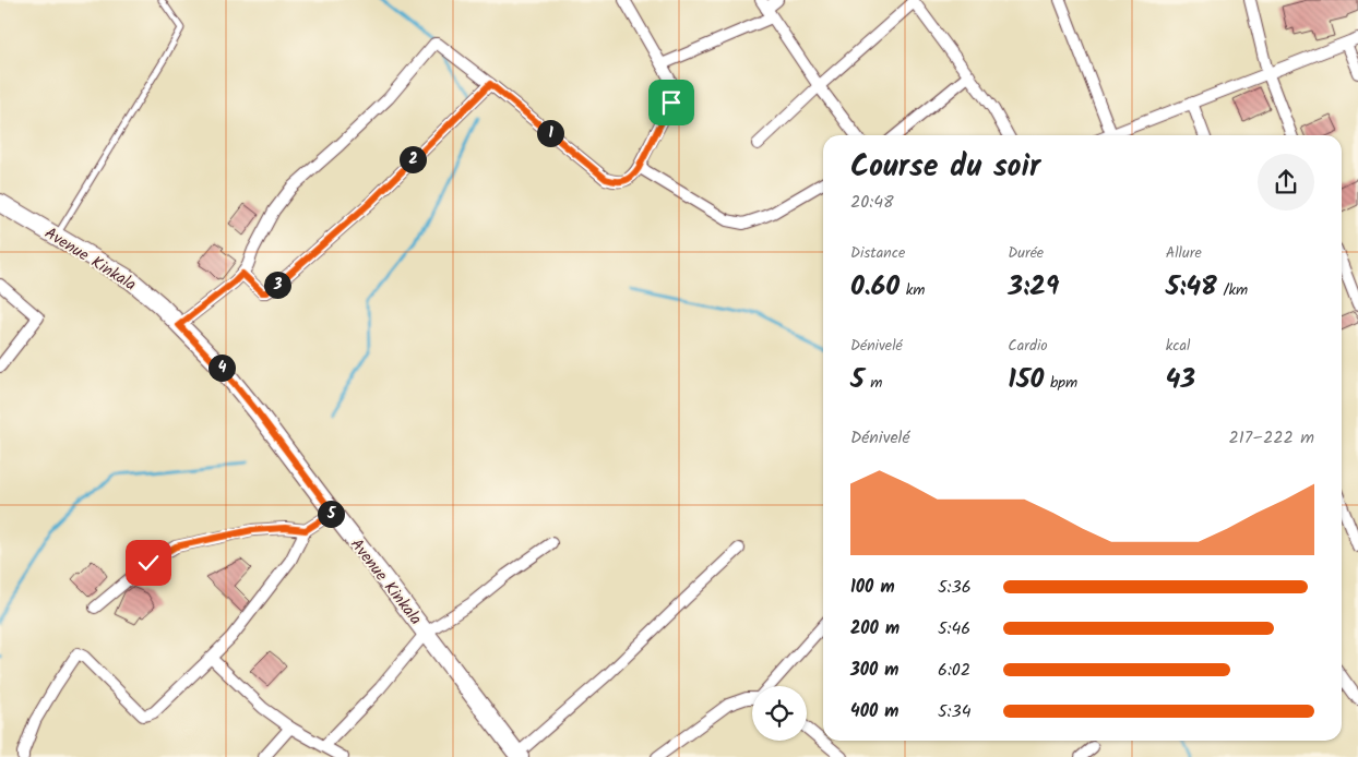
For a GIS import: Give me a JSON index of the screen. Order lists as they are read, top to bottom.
{
  "streets": {
    "main road": ["Avenue Kinkala"]
  },
  "page": {
    "pins": [
      "1",
      "2",
      "3",
      "4",
      "5"
    ],
    "heading": ["Course du soir", "20:48"],
    "stats": [
      ["Distance", "0.60 km"],
      ["Durée", "3:29"],
      ["Allure", "5:48 /km"],
      ["Dénivelé", "5 m"],
      ["Cardio", "150 bpm"],
      ["kcal", "43"]
    ],
    "chart": ["Dénivelé", "217–222 m"],
    "list": [
      {
        "name": "100 m",
        "note": "5:36"
      },
      {
        "name": "200 m",
        "note": "5:46"
      },
      {
        "name": "300 m",
        "note": "6:02"
      },
      {
        "name": "400 m",
        "note": "5:34"
      }
    ]
  }
}
